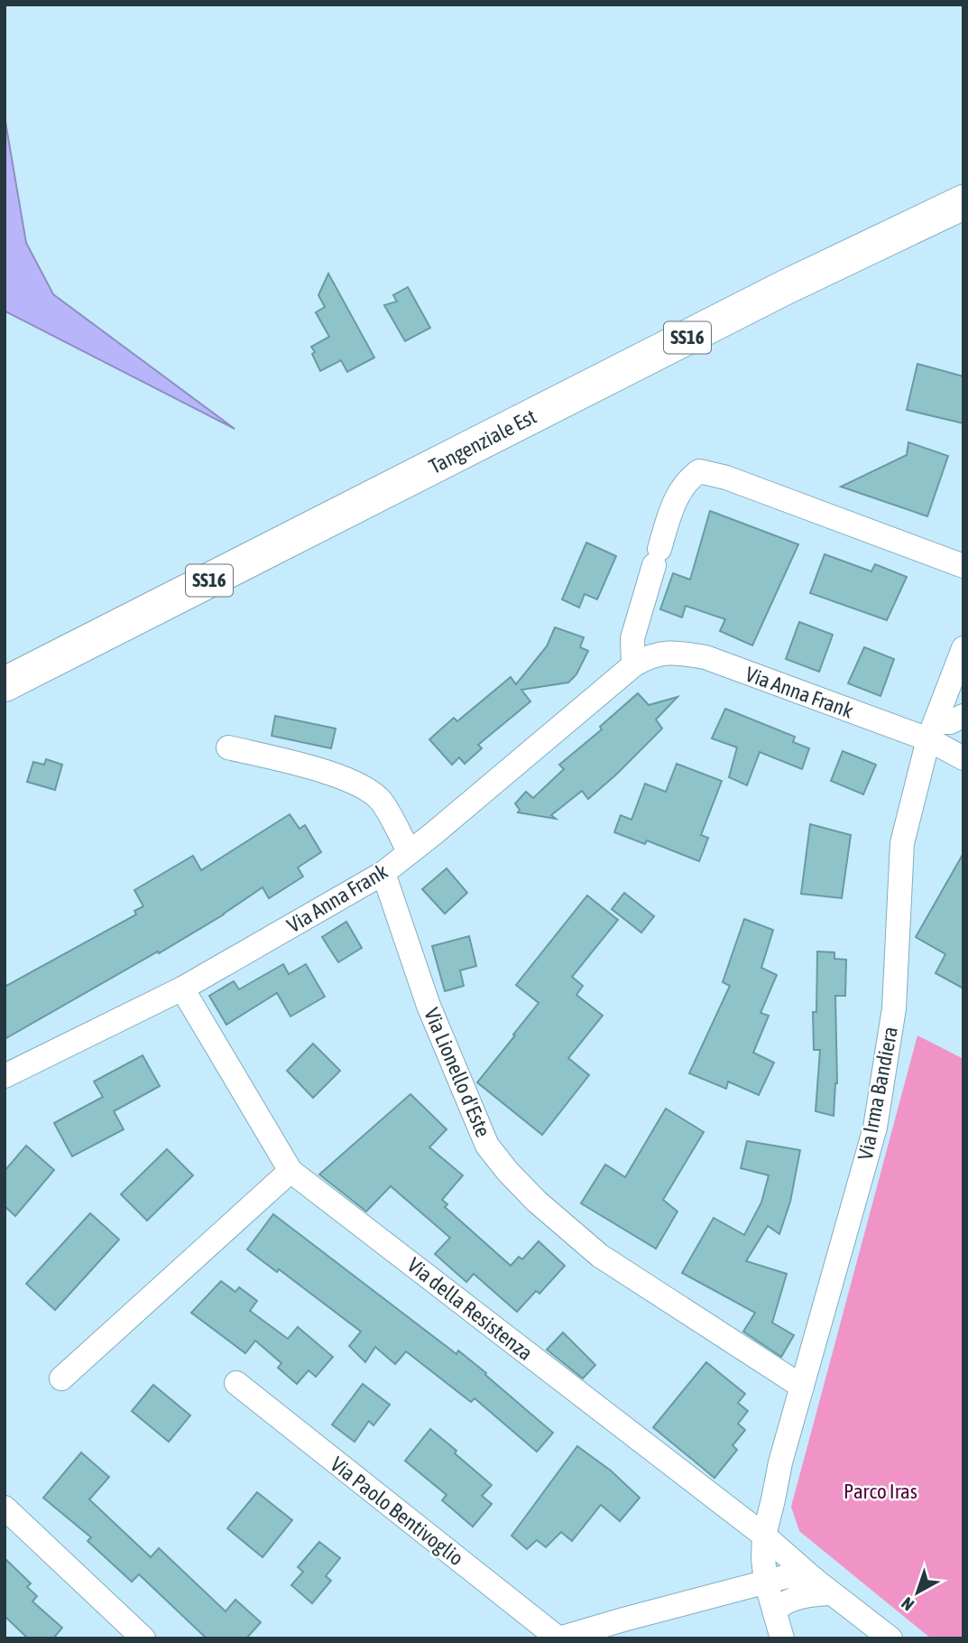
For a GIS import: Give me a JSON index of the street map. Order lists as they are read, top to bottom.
{
  "streets": {
    "main road": ["SS16", "Tangenziale Est"],
    "street": [
      "Via Anna Frank",
      "Via Lionello d'Este",
      "Via Irma Bandiera",
      "Via della Resistenza",
      "Via Paolo Bentivoglio"
    ]
  },
  "crossings": [
    ["Via Anna Frank", "Via Lionello d'Este"],
    ["Via Anna Frank", "Via Irma Bandiera"],
    ["Via Anna Frank", "Via della Resistenza"],
    ["Via Lionello d'Este", "Via Irma Bandiera"],
    ["Via Irma Bandiera", "Via della Resistenza"]
  ],
  "parks": ["Parco Iras"],
  "north": "bottom left"
}
